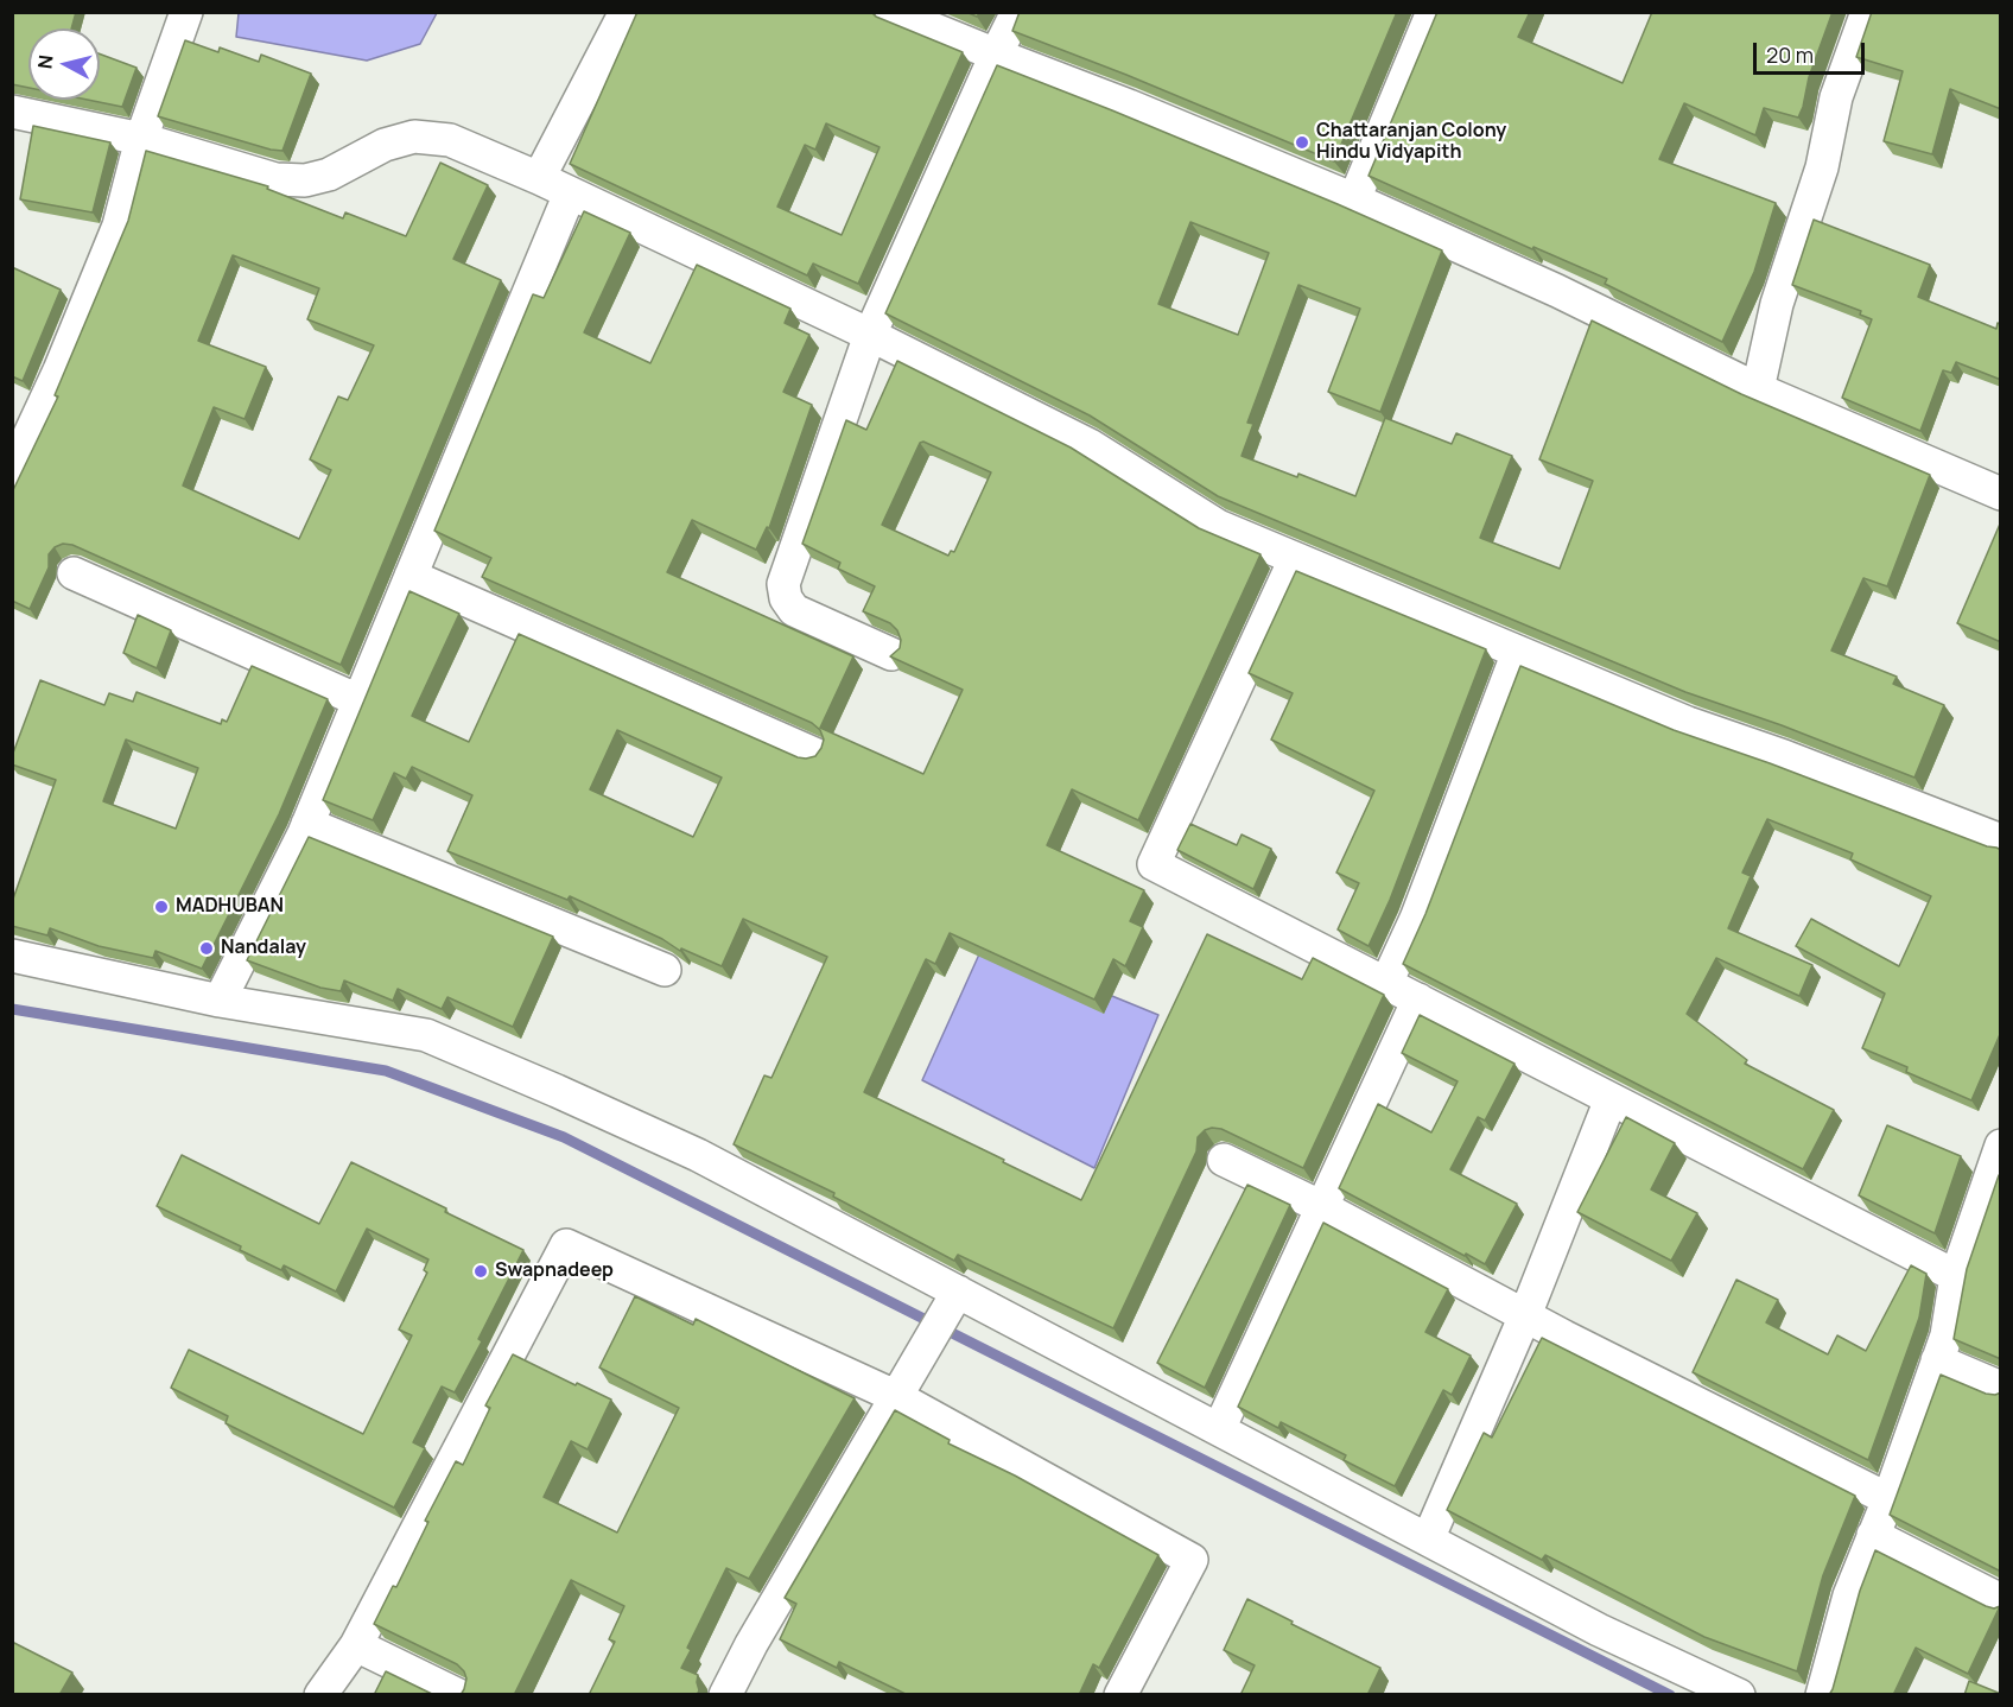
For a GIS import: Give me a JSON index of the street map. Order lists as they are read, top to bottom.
{
  "places": [
    "Chattaranjan Colony Hindu Vidyapith",
    "MADHUBAN",
    "Nandalay",
    "Swapnadeep"
  ],
  "scale_bar": "20 m",
  "north": "left"
}
